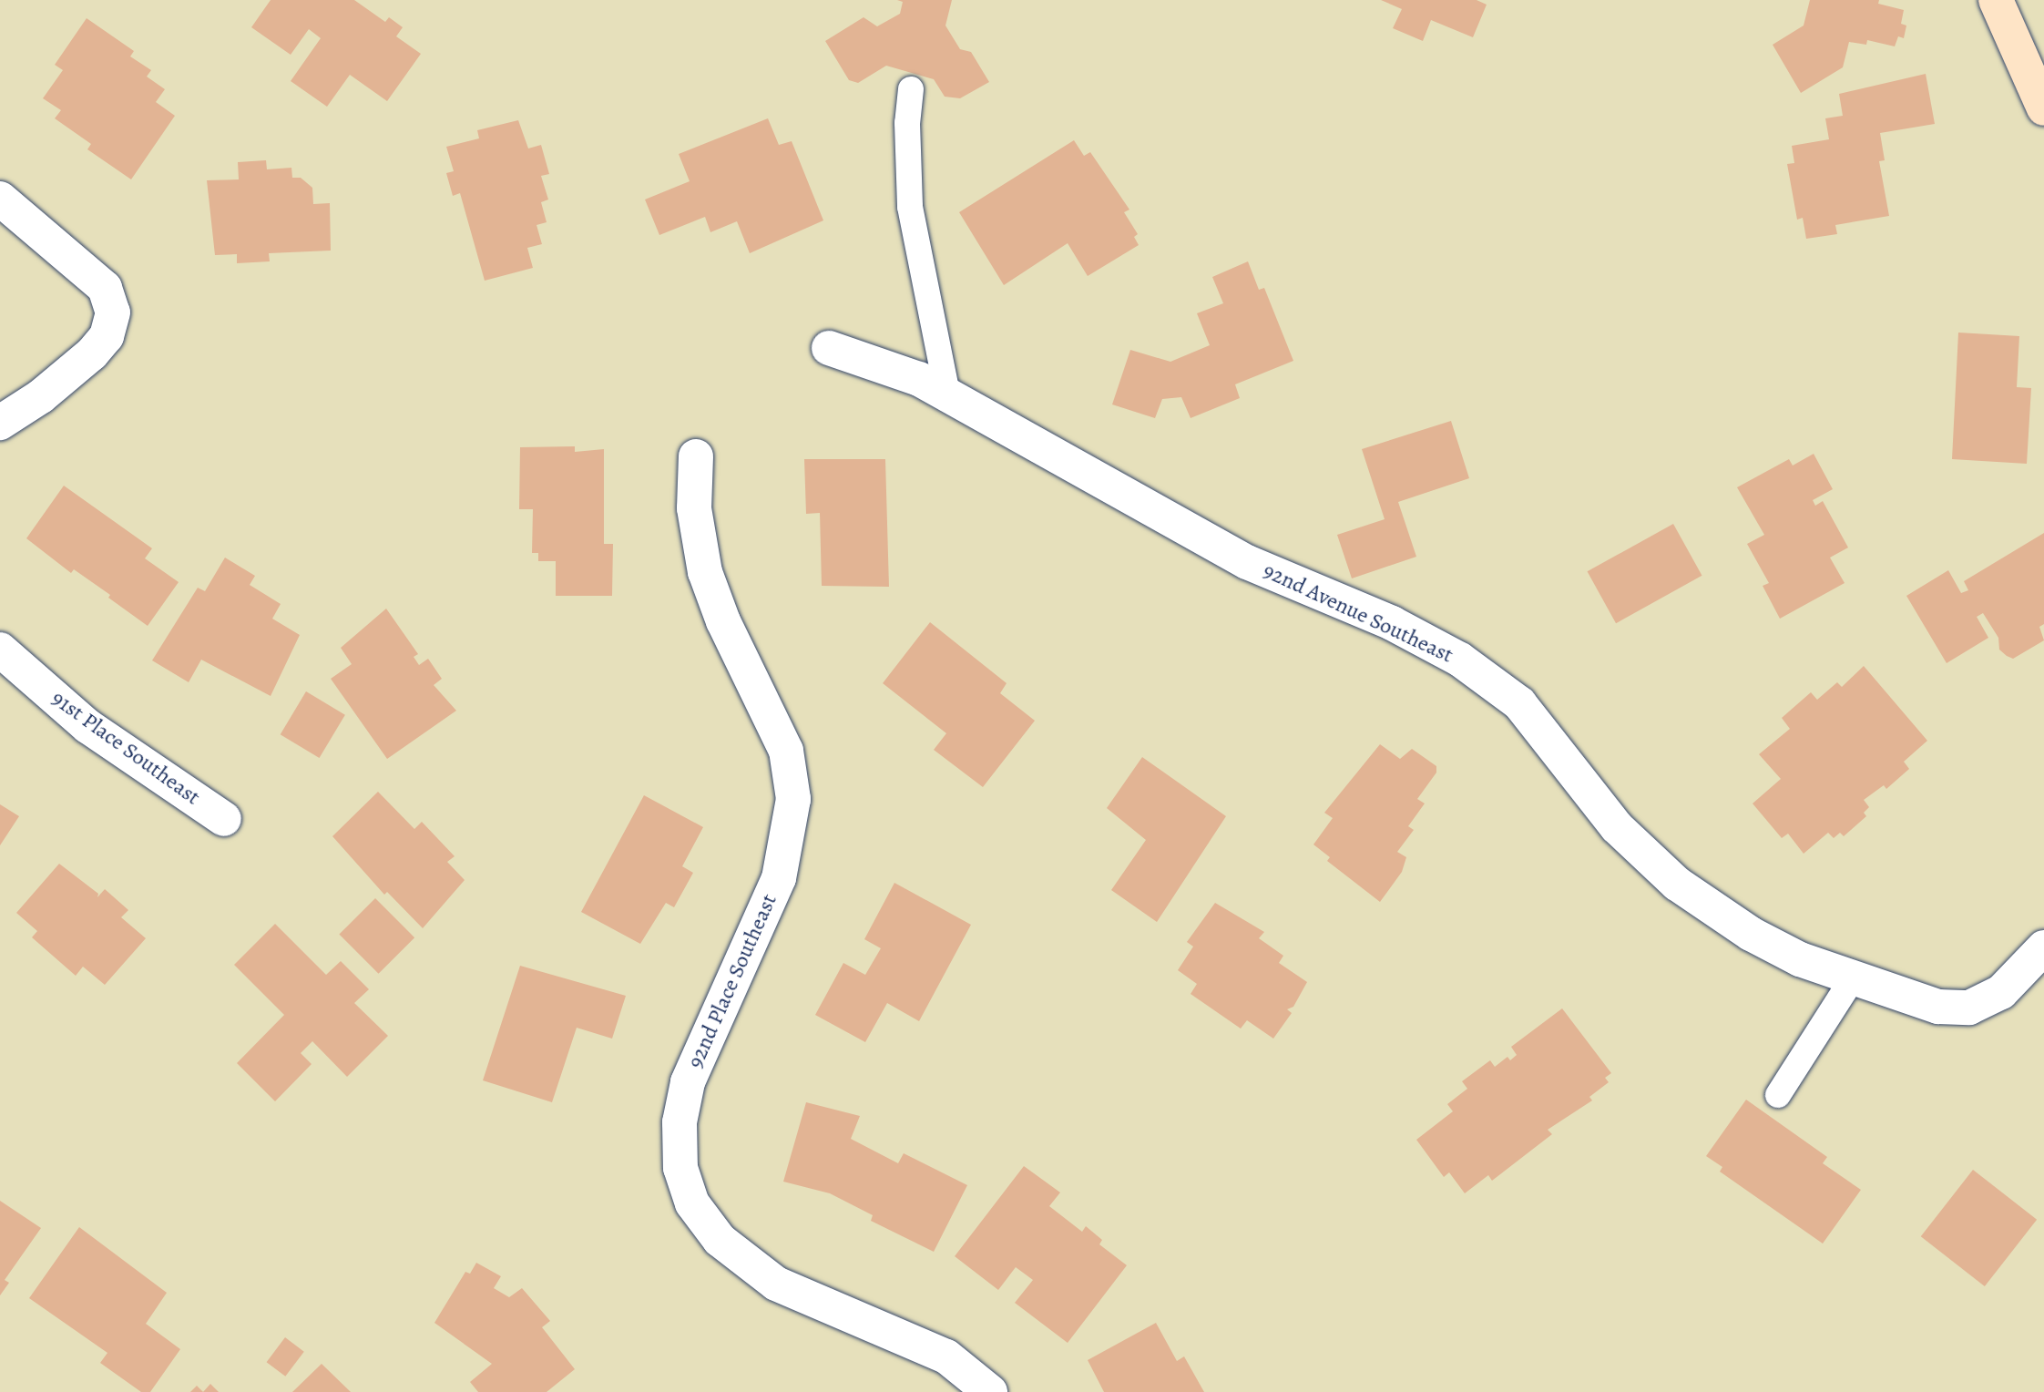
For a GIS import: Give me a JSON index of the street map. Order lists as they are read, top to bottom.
{
  "streets": {
    "street": ["92nd Avenue Southeast", "91st Place Southeast", "92nd Place Southeast"]
  }
}
